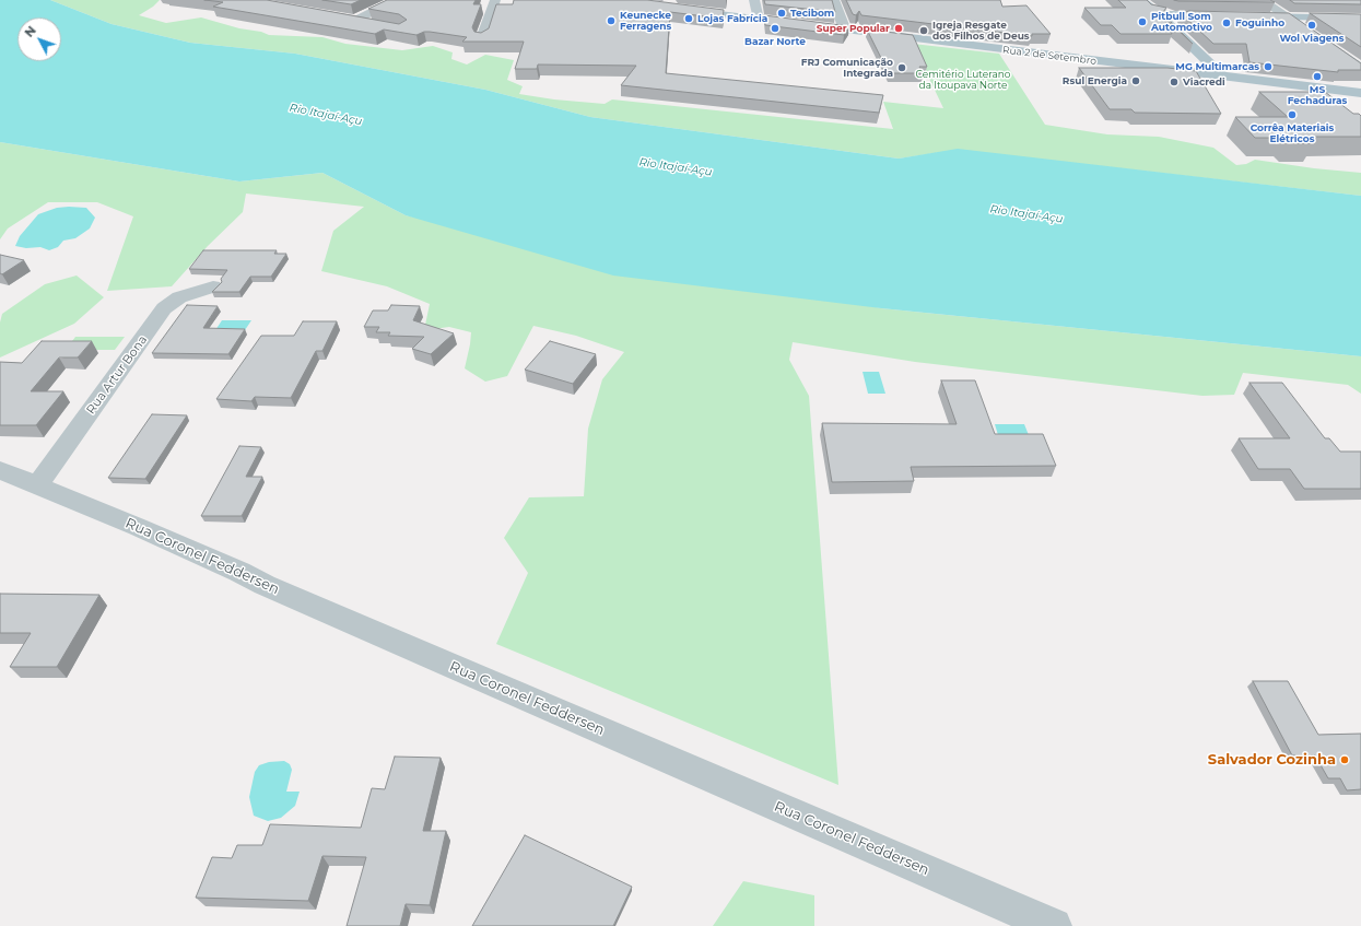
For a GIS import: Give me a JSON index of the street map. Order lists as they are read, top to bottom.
{
  "streets": {
    "main road": ["Rua 2 de Setembro"],
    "street": ["Rua Artur Bona", "Rua Coronel Feddersen"]
  },
  "crossings": [
    ["Rua Artur Bona", "Rua Coronel Feddersen"]
  ],
  "water": ["Rio Itajaí-Açu"],
  "parks": ["Cemitério Luterano da Itoupava Norte"],
  "places": [
    "Tecibom",
    "Lojas Fabrícia",
    "Keunecke Ferragens",
    "Pitbull Som Automotivo",
    "Foguinho",
    "Wol Viagens",
    "Bazar Norte",
    "Super Popular",
    "Igreja Resgate dos Filhos de Deus",
    "MG Multimarcas",
    "FRJ Comunicação Integrada",
    "MS Fechaduras",
    "Rsul Energia",
    "Viacredi",
    "Corrêa Materiais Elétricos",
    "Salvador Cozinha"
  ],
  "north": "top left"
}
